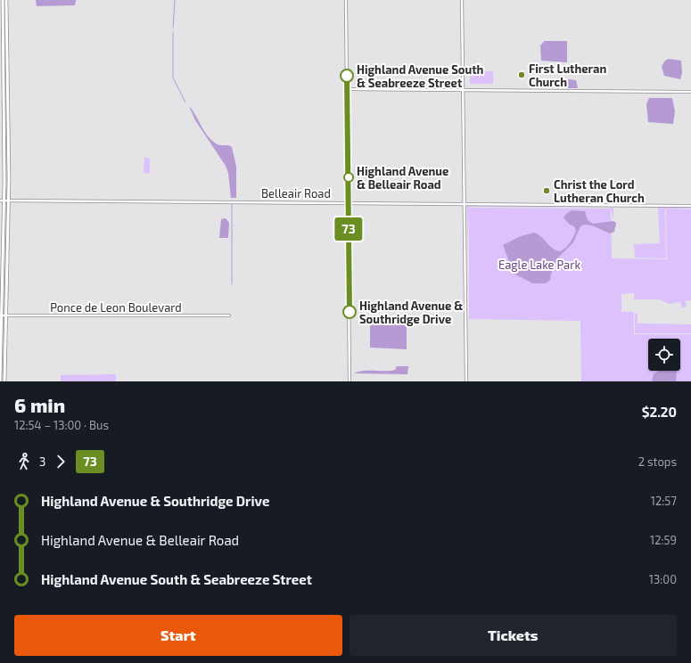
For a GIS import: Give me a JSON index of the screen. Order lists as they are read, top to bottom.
{
  "streets": {
    "street": ["Belleair Road", "Ponce de Leon Boulevard"]
  },
  "parks": ["Eagle Lake Park"],
  "places": [
    "First Lutheran Church",
    "Highland Avenue South & Seabreeze Street",
    "Highland Avenue & Belleair Road",
    "Christ the Lord Lutheran Church",
    "Highland Avenue & Southridge Drive"
  ],
  "lines": ["bus line 73"],
  "page": {
    "on_map": "73",
    "heading": ["6 min", "12:54 – 13:00 · Bus", "$2.20"],
    "legs": ["3", "73", "2 stops"],
    "list": [
      {
        "name": "Highland Avenue & Southridge Drive",
        "value": "12:57"
      },
      {
        "name": "Highland Avenue & Belleair Road",
        "value": "12:59"
      },
      {
        "name": "Highland Avenue South & Seabreeze Street",
        "value": "13:00"
      }
    ],
    "buttons": ["Start", "Tickets"]
  }
}
